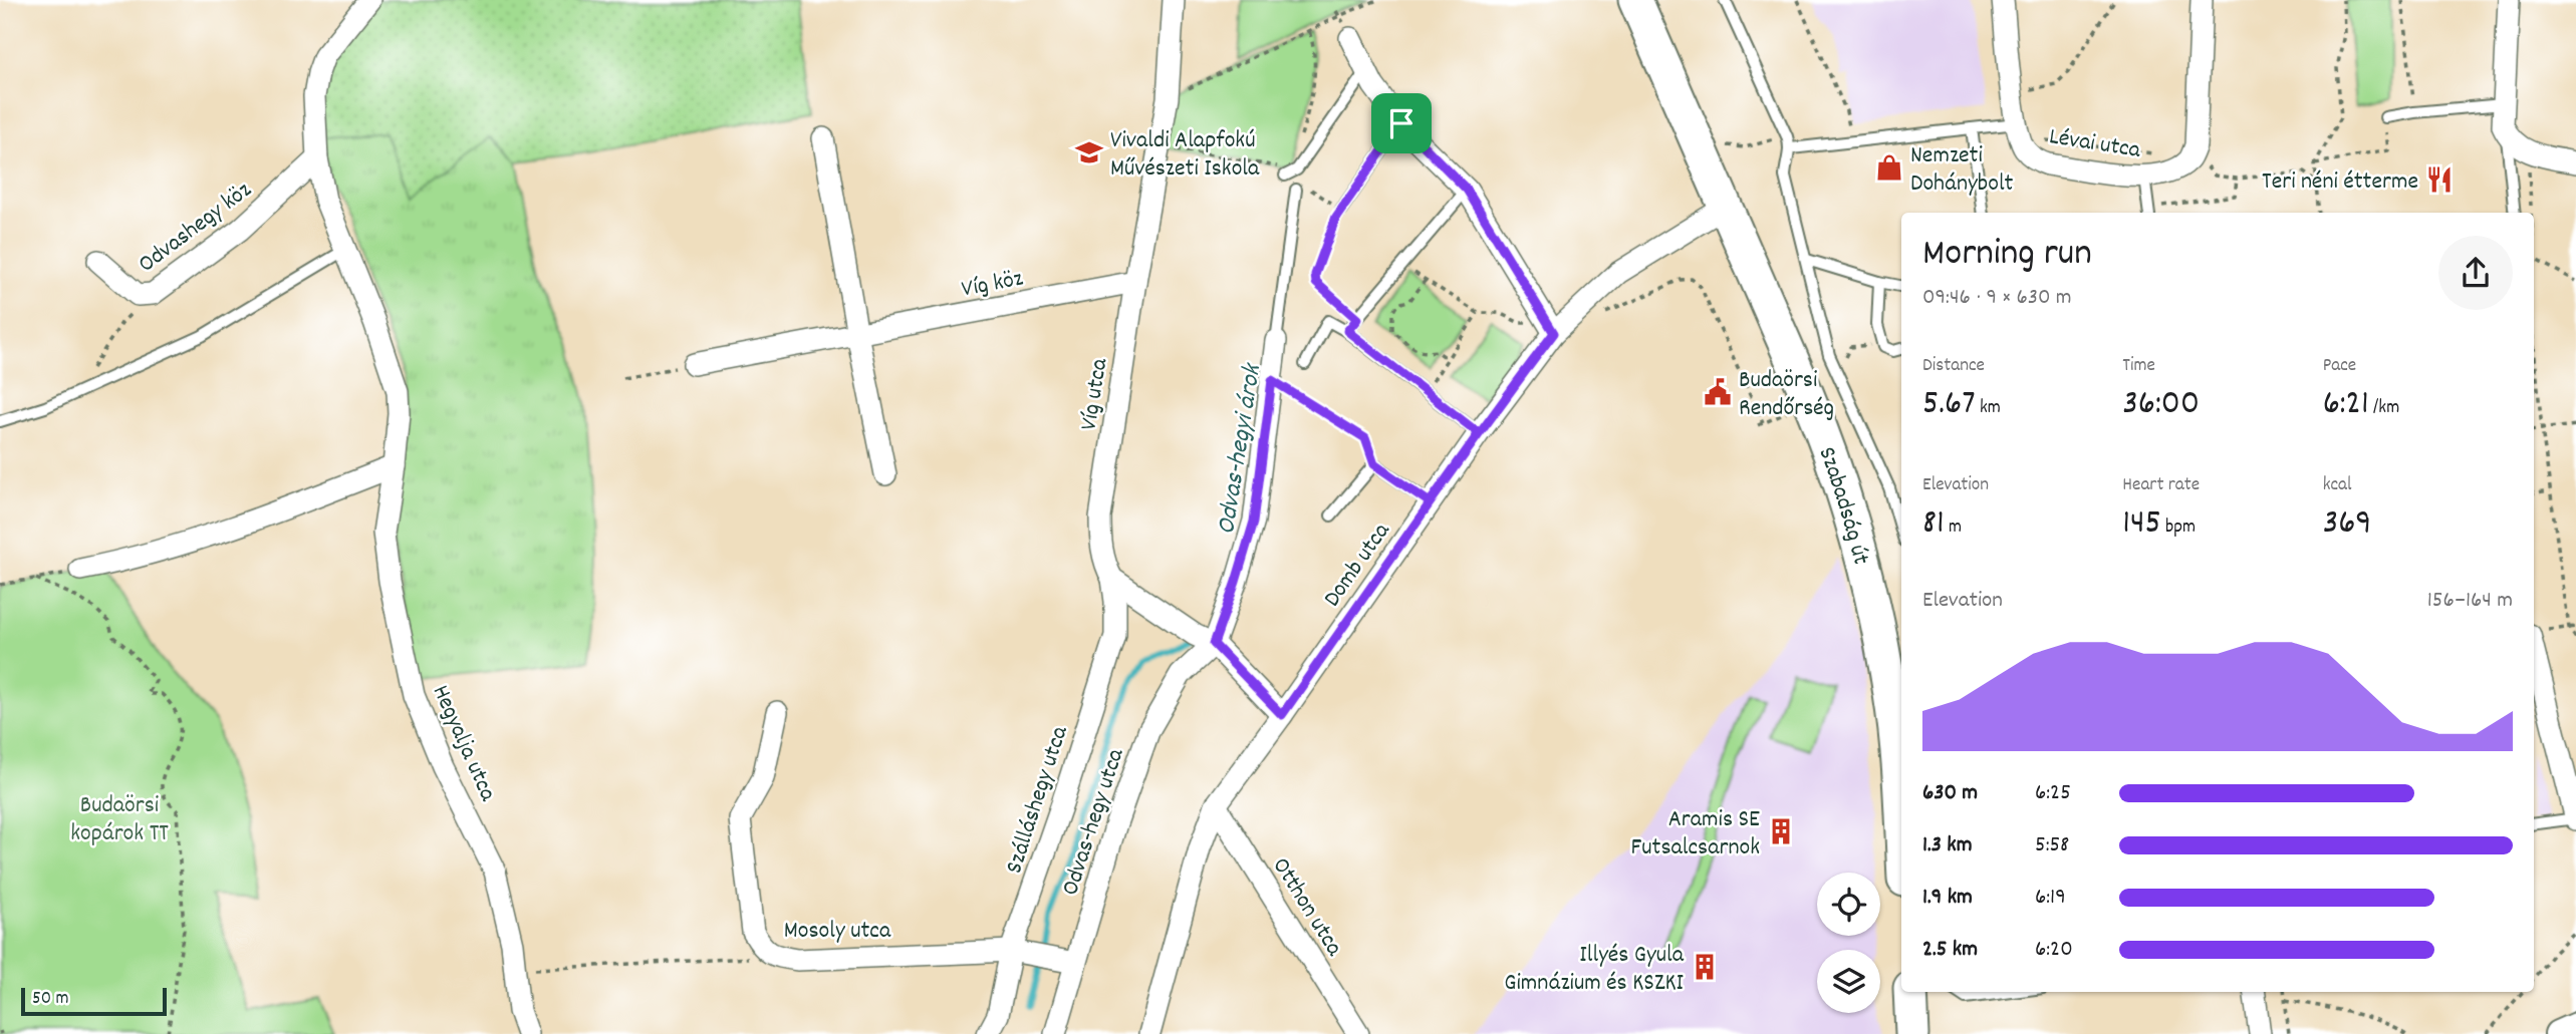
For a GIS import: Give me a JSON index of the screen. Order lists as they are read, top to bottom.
{
  "streets": {
    "main road": ["Szabadság út"],
    "street": [
      "Lévai utca",
      "Odvashegy köz",
      "Víg köz",
      "Víg utca",
      "Domb utca",
      "Hegyalja utca",
      "Szálláshegy utca",
      "Odvas-hegy utca",
      "Otthon utca",
      "Mosoly utca"
    ]
  },
  "crossings": [
    ["Odvashegy köz", "Hegyalja utca"],
    ["Víg köz", "Víg utca"],
    ["Víg utca", "Szálláshegy utca"],
    ["Szabadság út", "Domb utca"],
    ["Domb utca", "Otthon utca"],
    ["Szálláshegy utca", "Mosoly utca"],
    ["Odvas-hegy utca", "Mosoly utca"]
  ],
  "water": ["Odvas-hegyi árok"],
  "parks": ["Budaörsi kopárok TT"],
  "places": {
    "school or university": ["Vivaldi Alapfokú Művészeti Iskola"],
    "shop": ["Nemzeti Dohánybolt"],
    "restaurant": ["Teri néni étterme"],
    "public building": ["Budaörsi Rendőrség"],
    "building": ["Aramis SE Futsalcsarnok", "Illyés Gyula Gimnázium és KSZKI"]
  },
  "scale_bar": "50 m",
  "page": {
    "heading": ["Morning run", "09:46 · 9 × 630 m"],
    "stats": [
      ["Distance", "5.67 km"],
      ["Time", "36:00"],
      ["Pace", "6:21 /km"],
      ["Elevation", "81 m"],
      ["Heart rate", "145 bpm"],
      ["kcal", "369"]
    ],
    "chart": ["Elevation", "156–164 m"],
    "list": [
      {
        "name": "630 m",
        "note": "6:25"
      },
      {
        "name": "1.3 km",
        "note": "5:58"
      },
      {
        "name": "1.9 km",
        "note": "6:19"
      },
      {
        "name": "2.5 km",
        "note": "6:20"
      }
    ],
    "scale": "50 m"
  }
}
